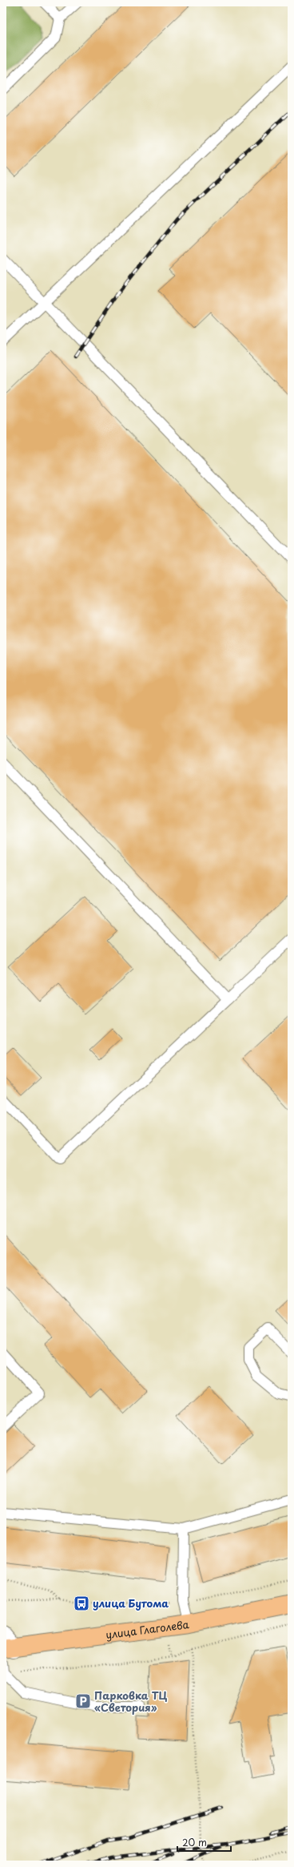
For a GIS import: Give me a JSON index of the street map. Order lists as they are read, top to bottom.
{
  "streets": {
    "main road": ["улица Глаголева"]
  },
  "places": {
    "bus stop": ["улица Бутома"],
    "parking": ["Парковка ТЦ «Светория»"]
  },
  "scale_bar": "20 m"
}
